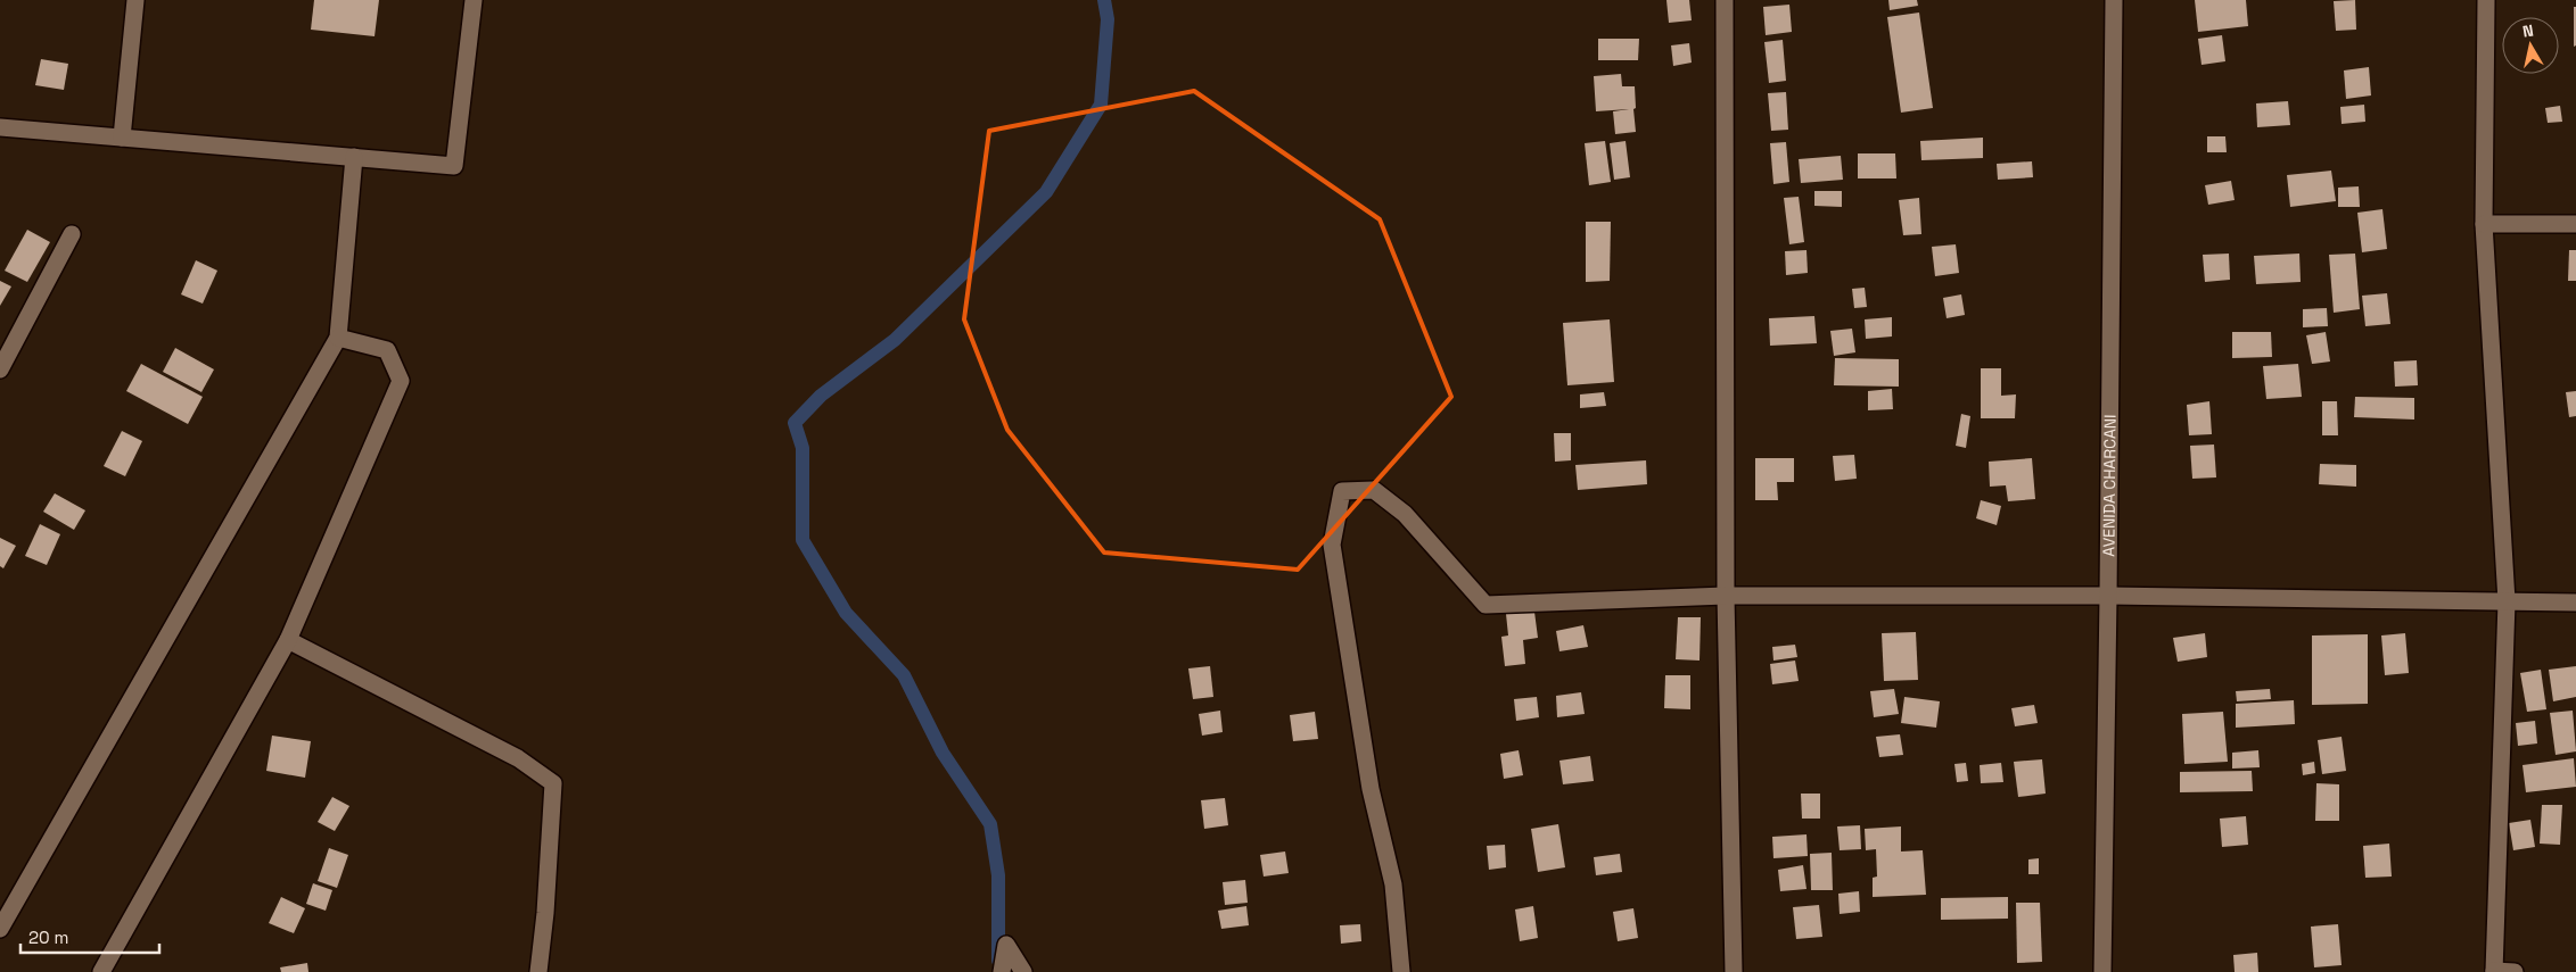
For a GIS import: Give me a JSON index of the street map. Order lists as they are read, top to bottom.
{
  "streets": {
    "street": ["AVENIDA CHARCANI"]
  },
  "scale_bar": "20 m",
  "north": "top"
}
